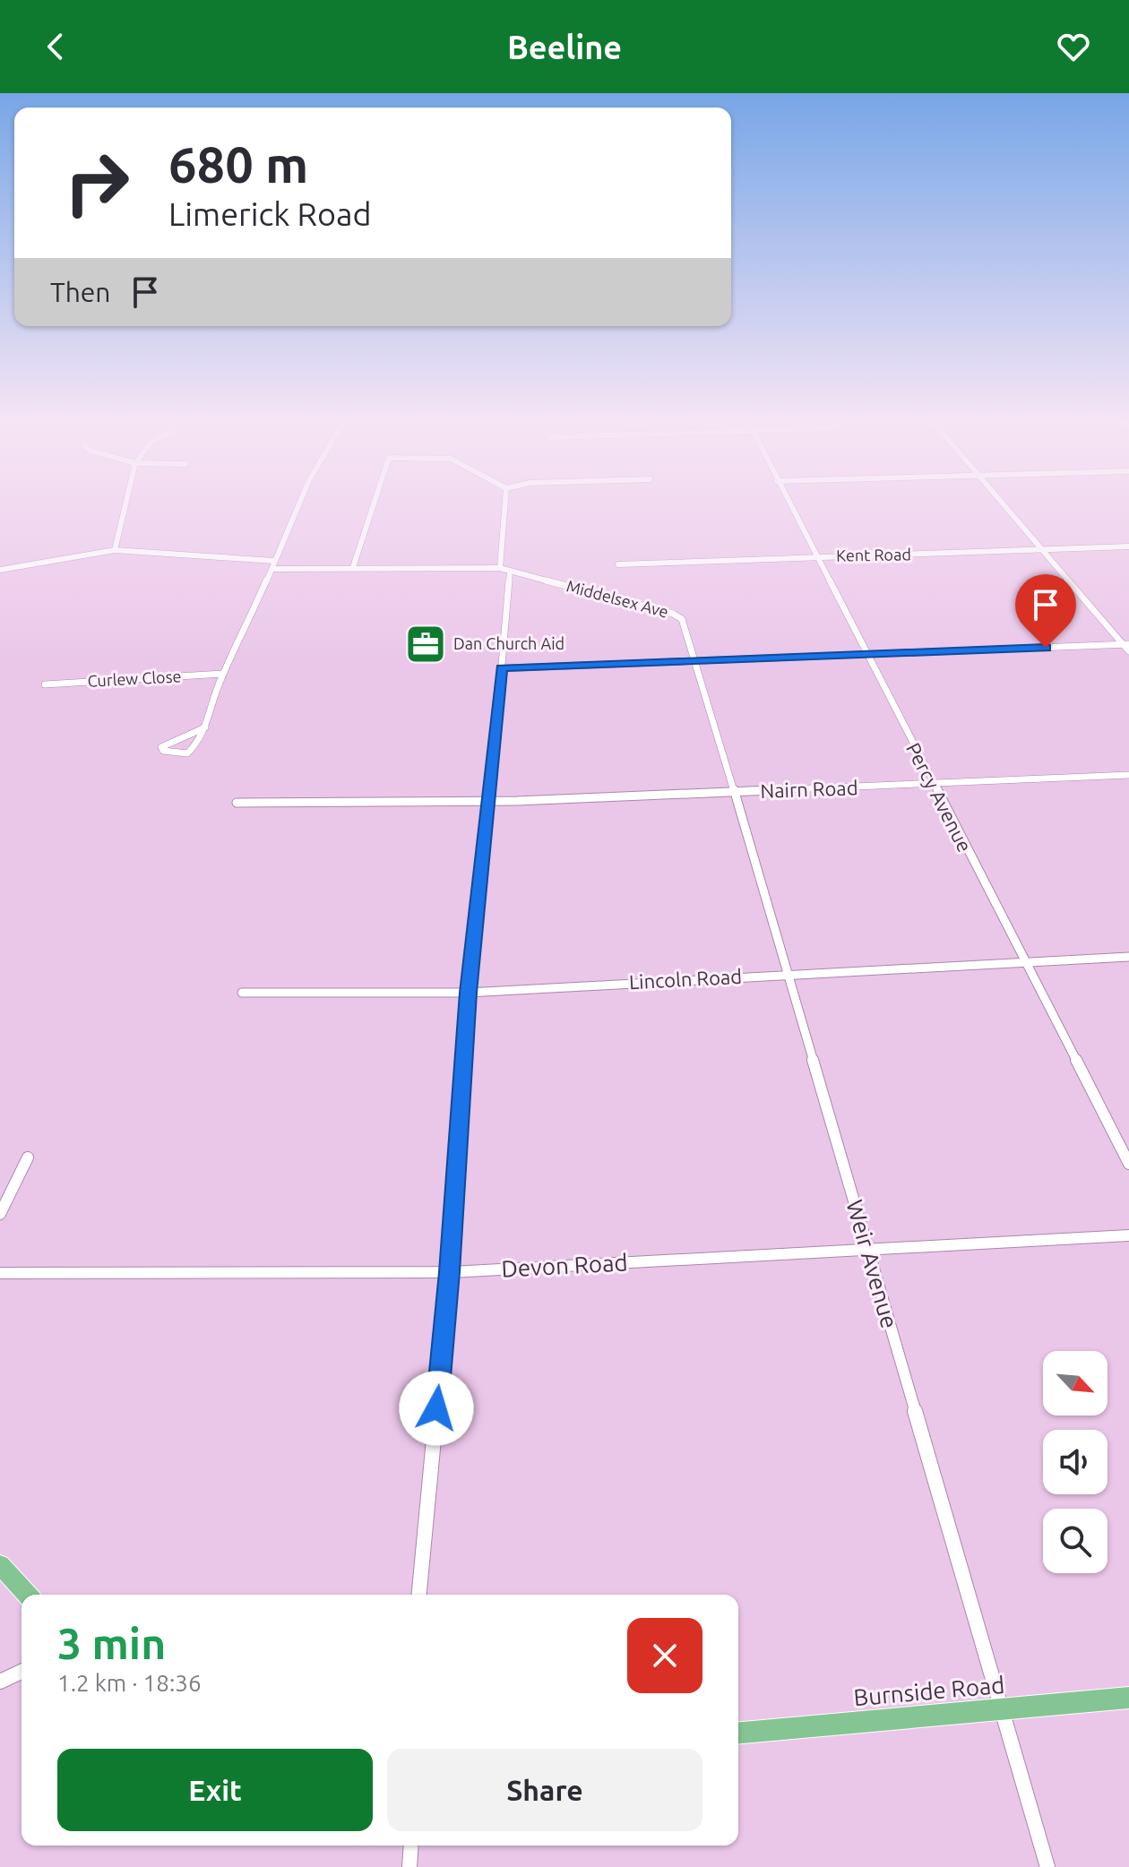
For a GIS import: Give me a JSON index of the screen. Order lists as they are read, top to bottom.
{
  "streets": {
    "main road": ["Burnside Road"],
    "street": [
      "Kent Road",
      "Middelsex Ave",
      "Curlew Close",
      "Nairn Road",
      "Percy Avenue",
      "Lincoln Road",
      "Weir Avenue",
      "Devon Road"
    ]
  },
  "crossings": [
    ["Kent Road", "Percy Avenue"],
    ["Middelsex Ave", "Weir Avenue"],
    ["Nairn Road", "Percy Avenue"],
    ["Nairn Road", "Weir Avenue"],
    ["Percy Avenue", "Lincoln Road"],
    ["Lincoln Road", "Weir Avenue"],
    ["Weir Avenue", "Devon Road"],
    ["Weir Avenue", "Burnside Road"]
  ],
  "places": {
    "office": ["Dan Church Aid"]
  },
  "north": "bottom right",
  "page": {
    "header": "Beeline",
    "turn": ["680 m", "Limerick Road"],
    "then": "Then",
    "heading": ["3 min", "1.2 km · 18:36"],
    "buttons": ["Exit", "Share"]
  }
}
